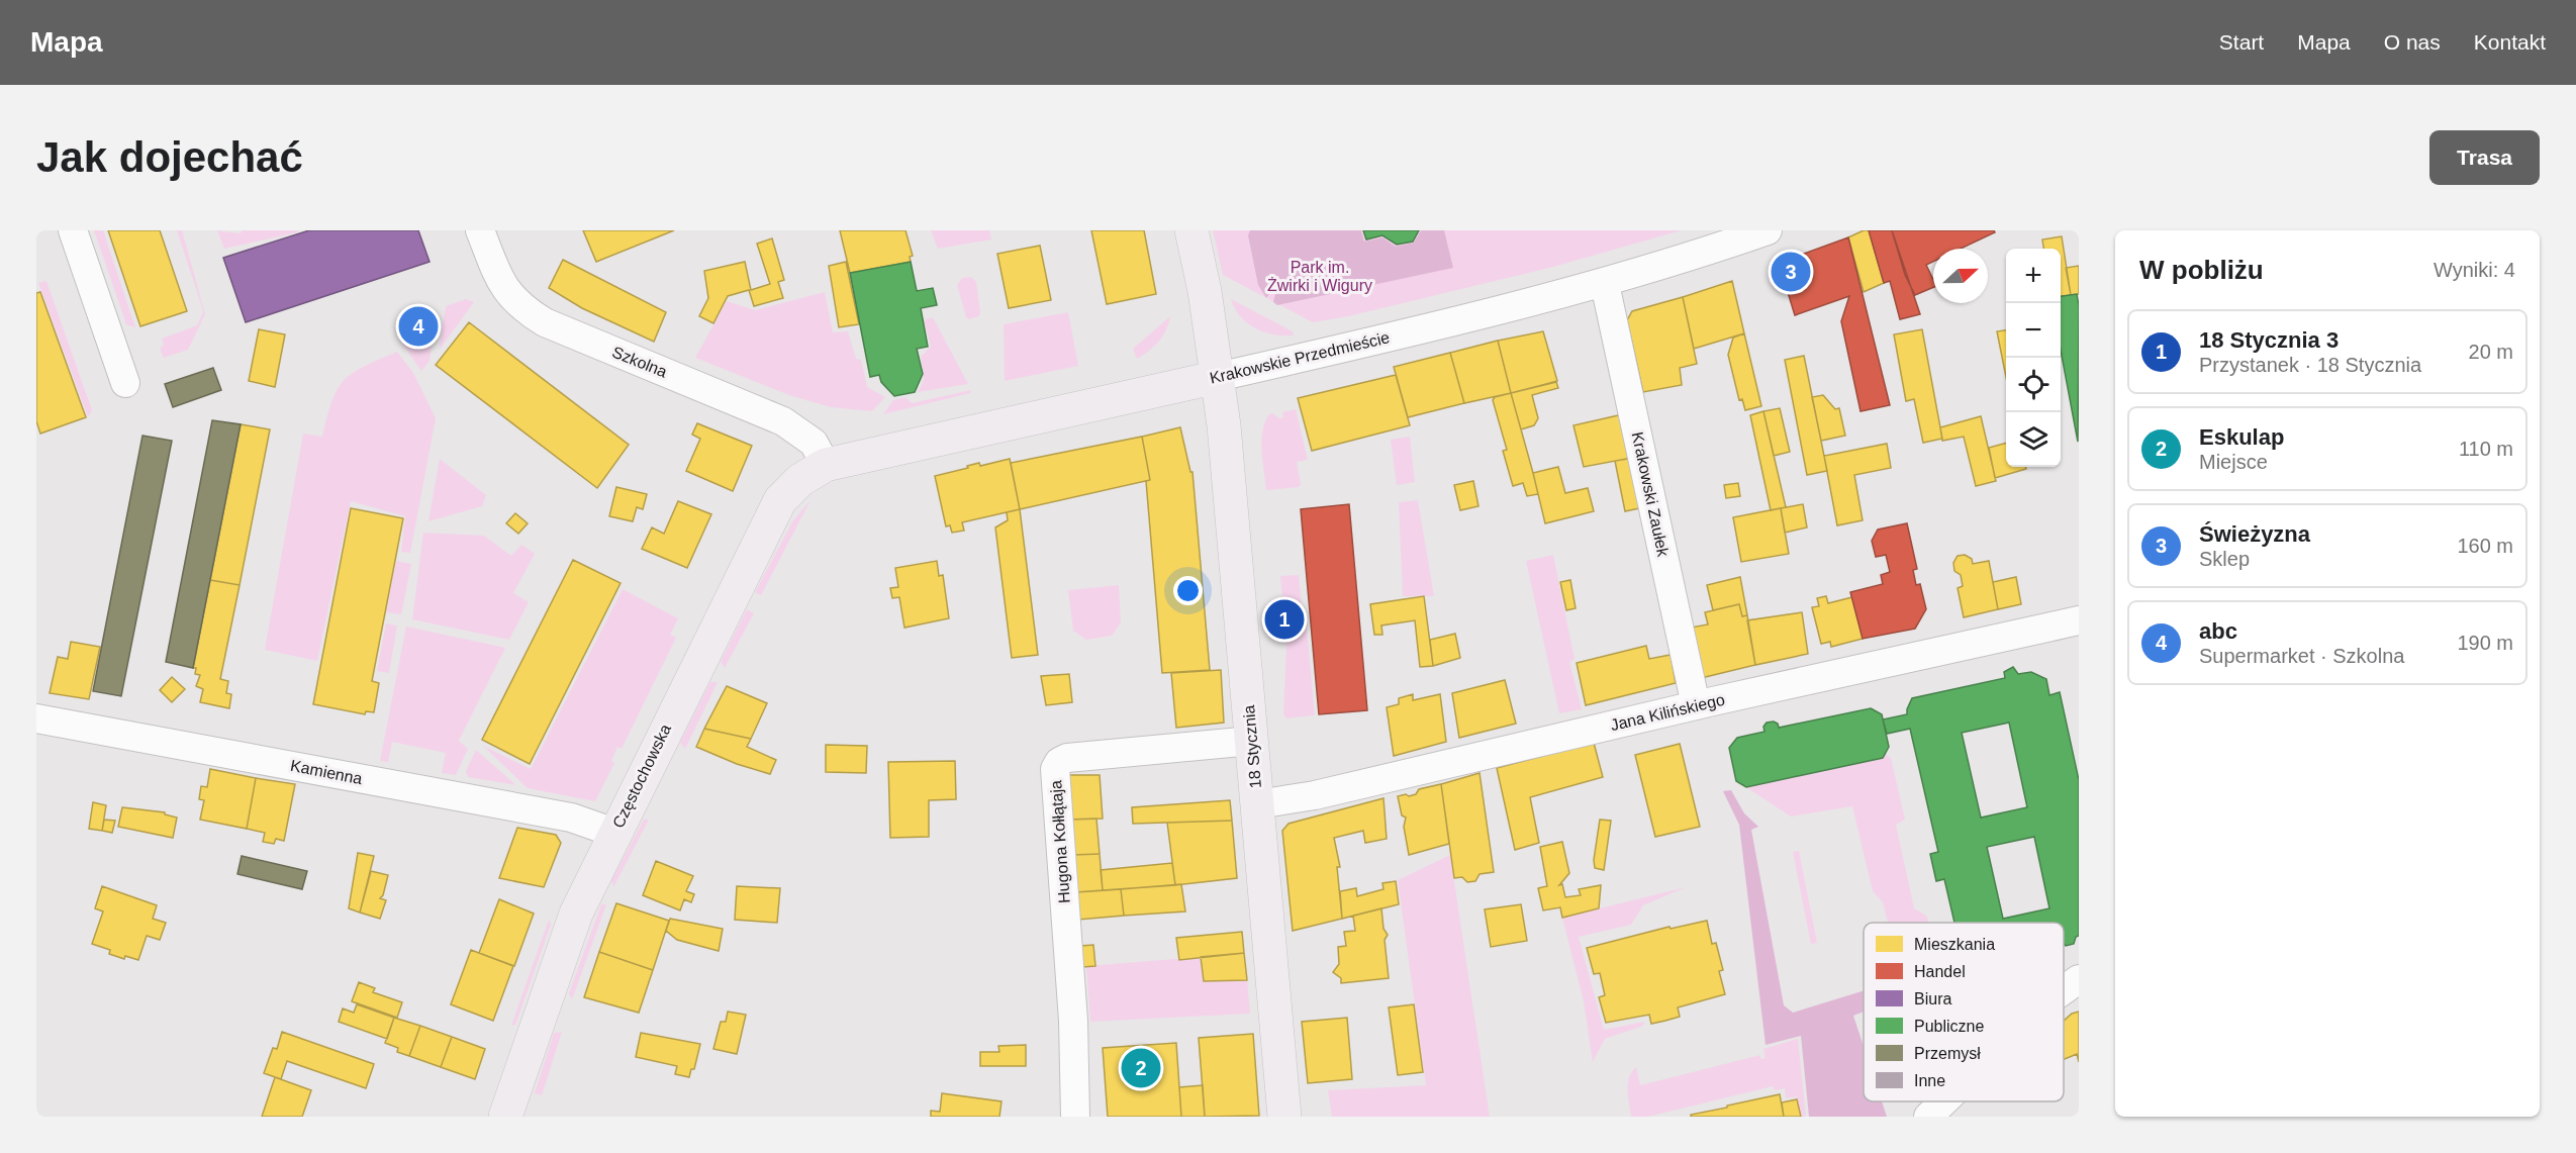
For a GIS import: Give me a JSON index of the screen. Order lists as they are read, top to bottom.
{
  "streets": {
    "main road": ["Krakowskie Przedmieście", "18 Stycznia", "Częstochowska"],
    "street": [
      "Szkolna",
      "Krakowski Zaułek",
      "Jana Kilińskiego",
      "Kamienna",
      "Hugona Kołłątaja"
    ]
  },
  "crossings": [
    ["Krakowskie Przedmieście", "Szkolna"],
    ["Krakowskie Przedmieście", "Krakowski Zaułek"],
    ["Krakowskie Przedmieście", "18 Stycznia"],
    ["Krakowskie Przedmieście", "Częstochowska"],
    ["Szkolna", "Częstochowska"],
    ["Krakowski Zaułek", "Jana Kilińskiego"],
    ["Jana Kilińskiego", "18 Stycznia"],
    ["18 Stycznia", "Hugona Kołłątaja"],
    ["Kamienna", "Częstochowska"]
  ],
  "parks": ["Park im. Żwirki i Wigury"],
  "legend": [
    "Mieszkania",
    "Handel",
    "Biura",
    "Publiczne",
    "Przemysł",
    "Inne"
  ],
  "north": "right",
  "page": {
    "header": "Mapa",
    "nav": [
      "Start",
      "Mapa",
      "O nas",
      "Kontakt"
    ],
    "buttons": "Trasa",
    "title": "Jak dojechać",
    "heading": ["W pobliżu", "Wyniki: 4"],
    "map_buttons": ["+", "−"],
    "pins": [
      "3",
      "4",
      "1",
      "2"
    ],
    "list": [
      {
        "mark": "1",
        "name": "18 Stycznia 3",
        "note": "Przystanek · 18 Stycznia",
        "value": "20 m"
      },
      {
        "mark": "2",
        "name": "Eskulap",
        "note": "Miejsce",
        "value": "110 m"
      },
      {
        "mark": "3",
        "name": "Świeżyzna",
        "note": "Sklep",
        "value": "160 m"
      },
      {
        "mark": "4",
        "name": "abc",
        "note": "Supermarket · Szkolna",
        "value": "190 m"
      }
    ]
  }
}
